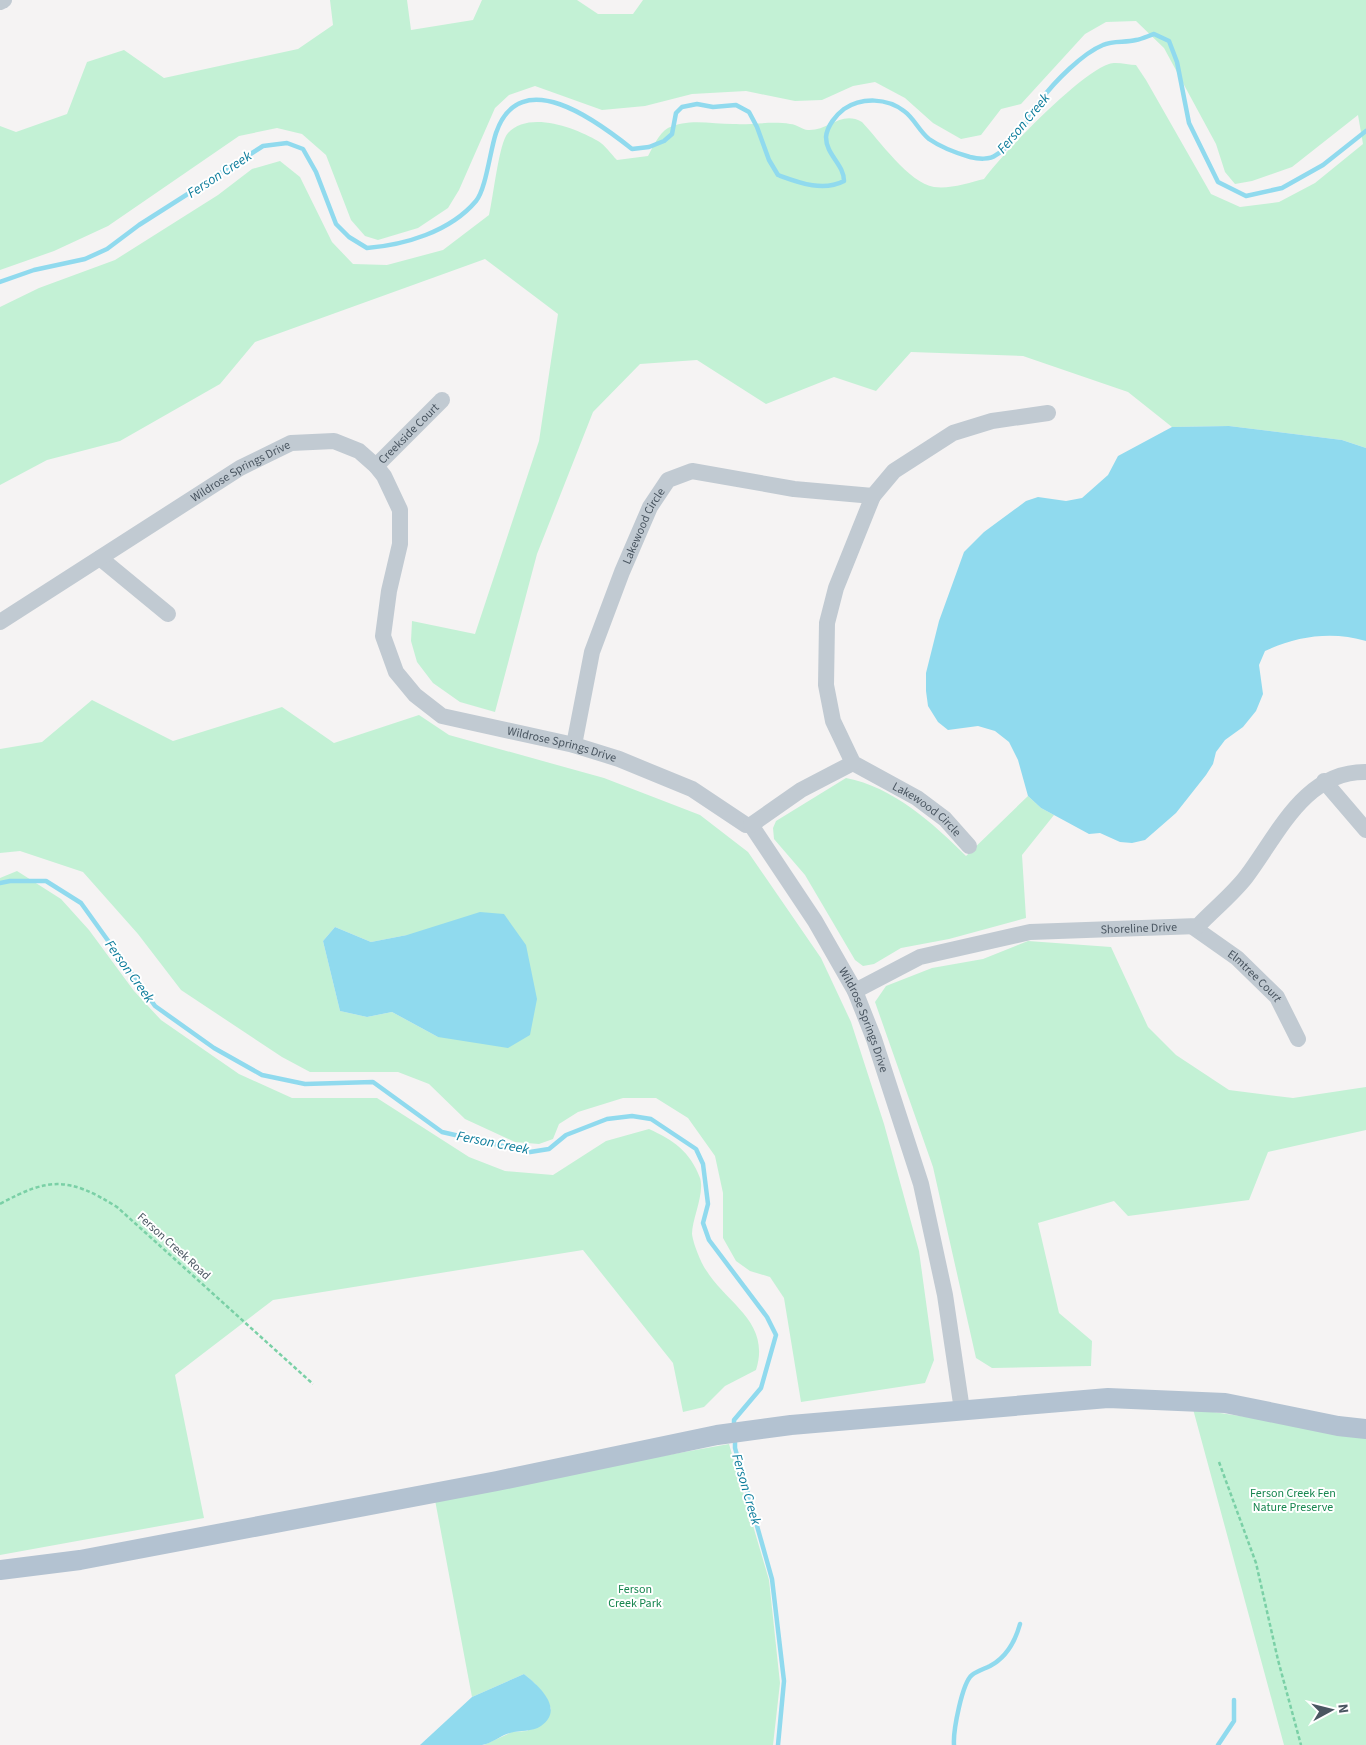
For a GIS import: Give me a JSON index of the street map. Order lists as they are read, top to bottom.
{
  "streets": {
    "street": [
      "Creekside Court",
      "Wildrose Springs Drive",
      "Lakewood Circle",
      "Shoreline Drive",
      "Elmtree Court"
    ],
    "path": ["Ferson Creek Road"]
  },
  "crossings": [
    ["Creekside Court", "Wildrose Springs Drive"],
    ["Wildrose Springs Drive", "Lakewood Circle"],
    ["Wildrose Springs Drive", "Shoreline Drive"],
    ["Shoreline Drive", "Elmtree Court"]
  ],
  "water": ["Ferson Creek"],
  "parks": ["Ferson Creek Fen Nature Preserve", "Ferson Creek Park"],
  "north": "right"
}
